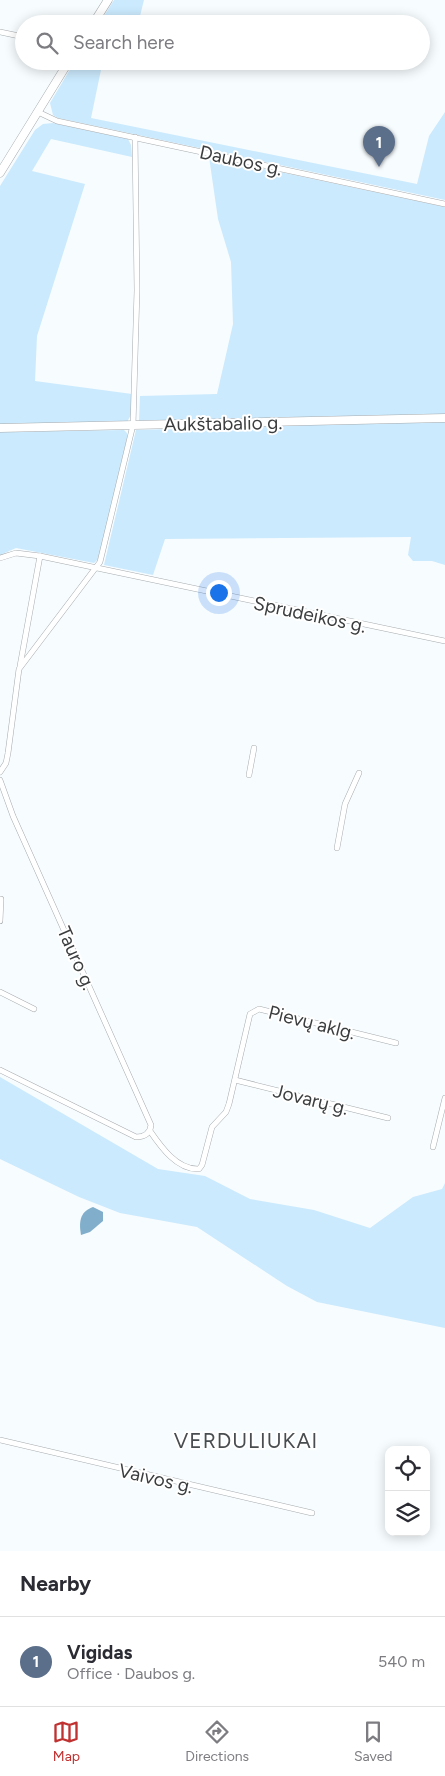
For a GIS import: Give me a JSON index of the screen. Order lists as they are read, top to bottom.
{
  "streets": {
    "main road": ["Aukštabalio g."],
    "street": [
      "Daubos g.",
      "Sprudeikos g.",
      "Tauro g.",
      "Pievų aklg.",
      "Jovarų g.",
      "Vaivos g."
    ]
  },
  "crossings": [
    ["Tauro g.", "Pievų aklg."],
    ["Pievų aklg.", "Jovarų g."]
  ],
  "districts": ["VERDULIUKAI"],
  "page": {
    "search": "Search here",
    "pins": "1",
    "heading": "Nearby",
    "list": [
      {
        "mark": "1",
        "name": "Vigidas",
        "note": "Office · Daubos g.",
        "value": "540 m"
      }
    ],
    "nav": ["Map", "Directions", "Saved"]
  }
}
